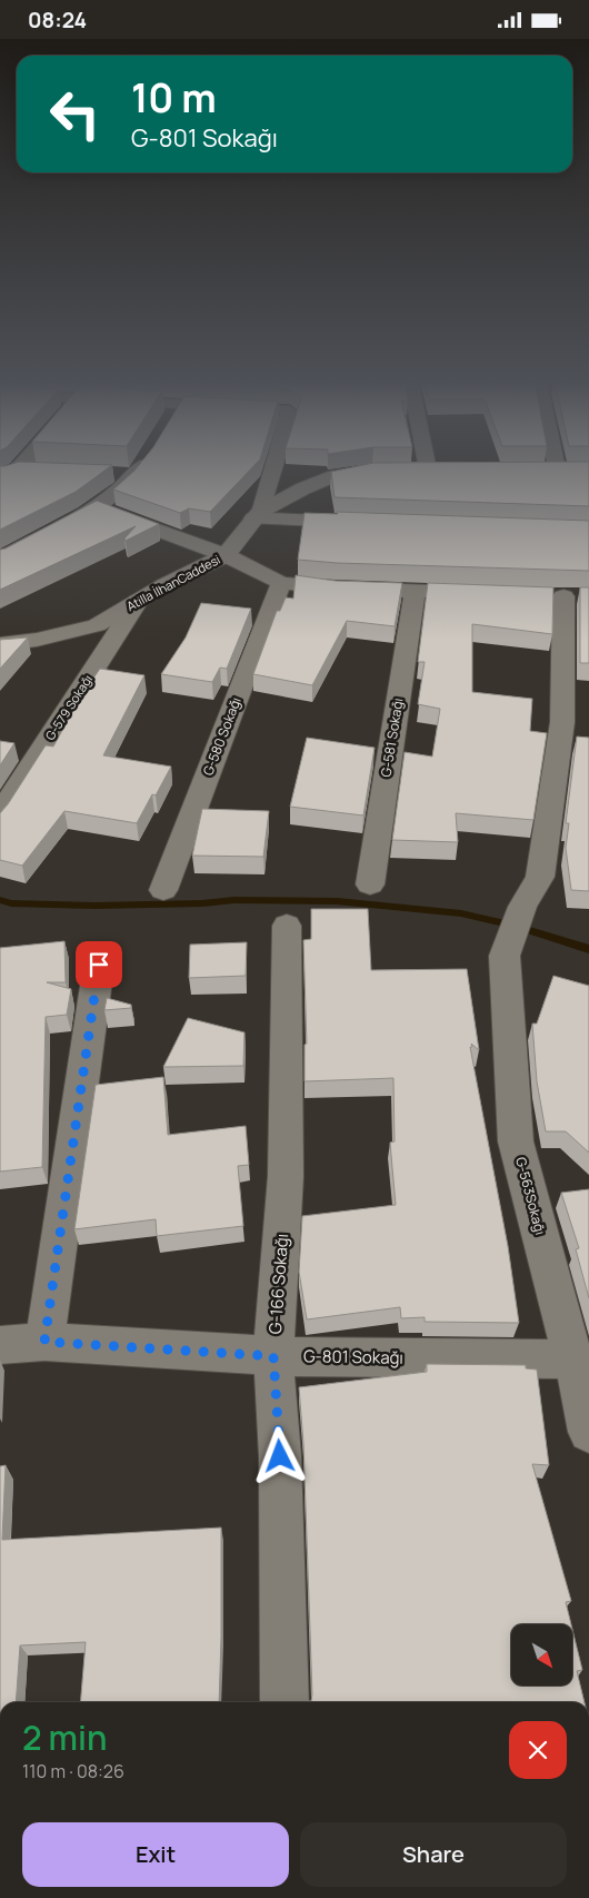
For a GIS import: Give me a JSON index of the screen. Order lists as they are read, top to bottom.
{
  "streets": {
    "street": [
      "Atilla İlhanCaddesi",
      "G-579 Sokağı",
      "G-580 Sokağı",
      "G-581 Sokağı",
      "G-563Sokağı",
      "G-166 Sokağı",
      "G-801 Sokağı"
    ]
  },
  "crossings": [
    ["Atilla İlhanCaddesi", "G-579 Sokağı"],
    ["G-563Sokağı", "G-801 Sokağı"],
    ["G-166 Sokağı", "G-801 Sokağı"]
  ],
  "north": "bottom right",
  "page": {
    "status": "08:24",
    "turn": ["10 m", "G-801 Sokağı"],
    "heading": ["2 min", "110 m · 08:26"],
    "buttons": ["Exit", "Share"]
  }
}
